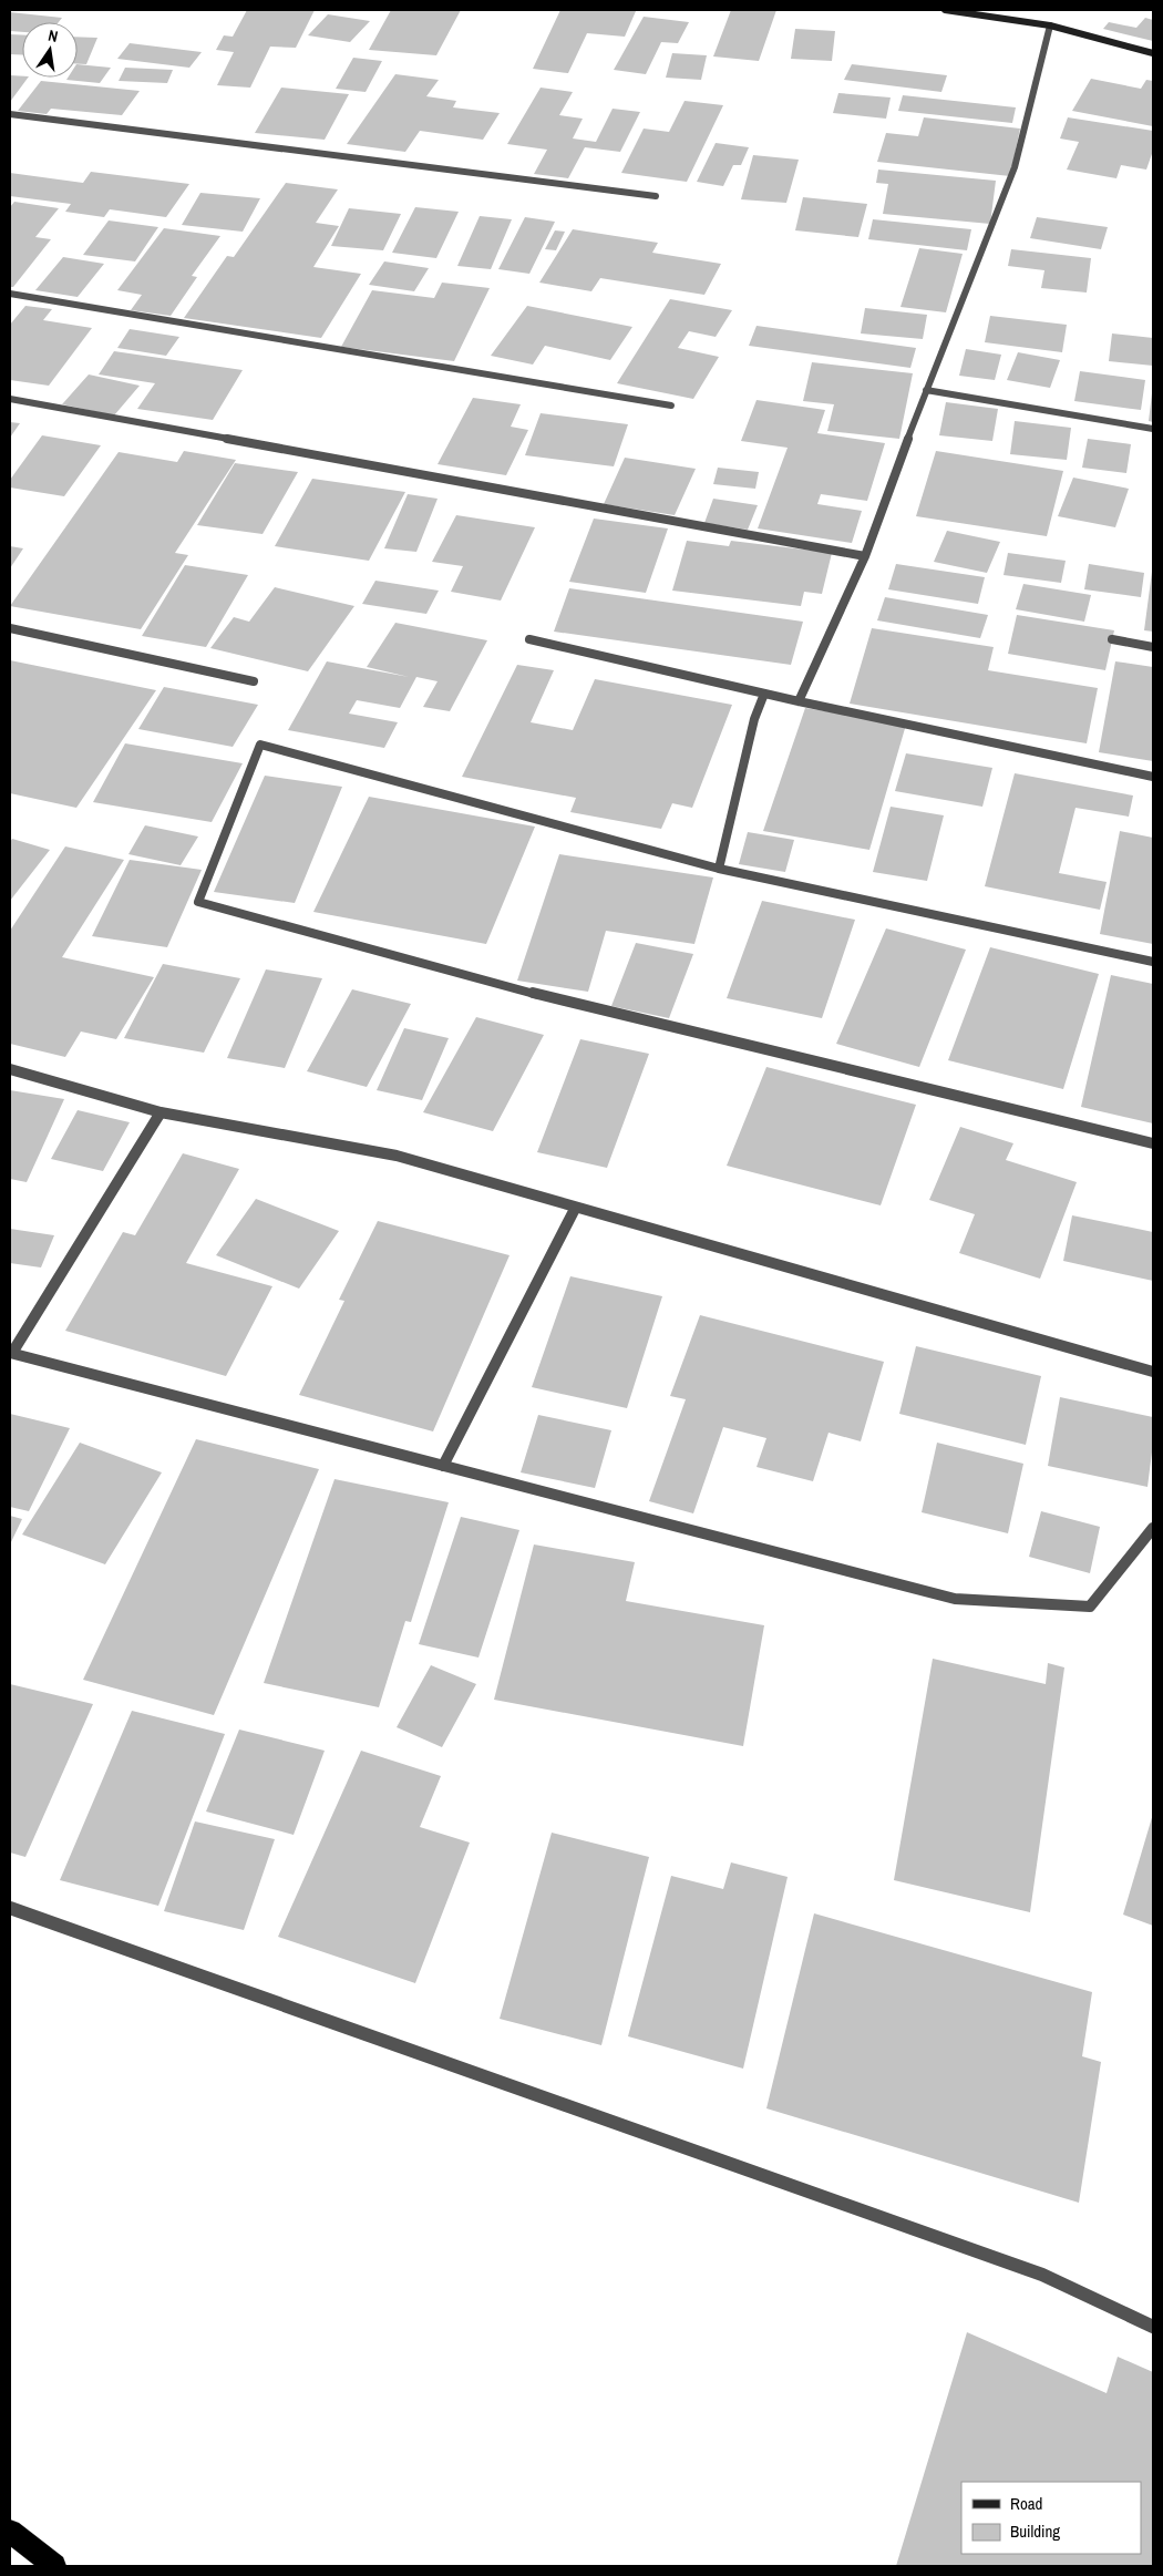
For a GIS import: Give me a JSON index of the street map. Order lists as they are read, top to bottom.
{
  "legend": ["Road", "Building"],
  "north": "top"
}
